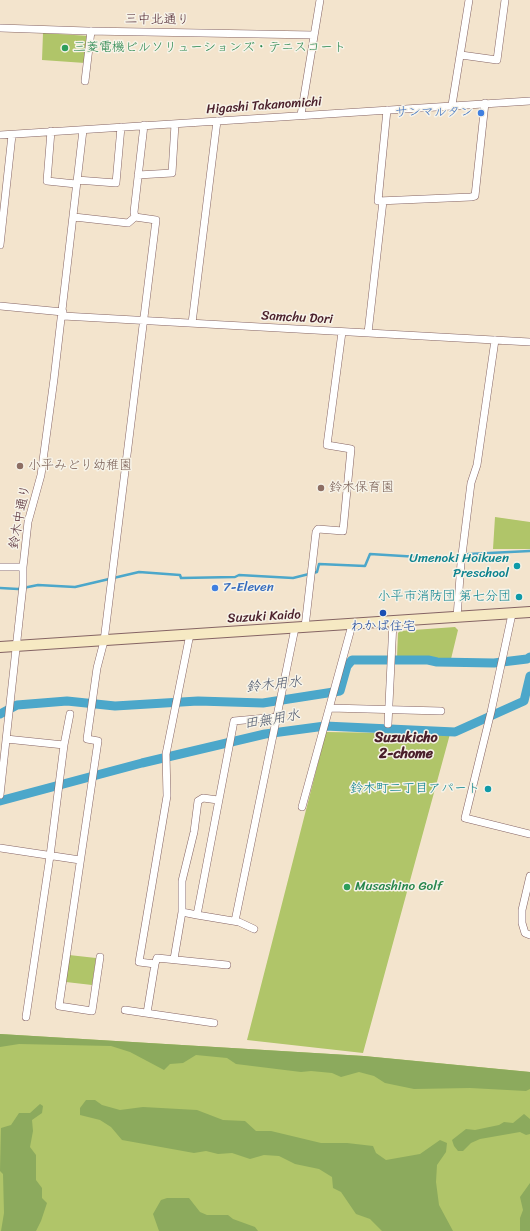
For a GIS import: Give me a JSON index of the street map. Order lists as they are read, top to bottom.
{
  "streets": {
    "main road": ["Suzuki Kaido"],
    "street": [
      "三中北通り",
      "Higashi Takanomichi",
      "Samchu Dori",
      "鈴木中通り"
    ]
  },
  "crossings": [
    ["Higashi Takanomichi", "鈴木中通り"],
    ["Samchu Dori", "鈴木中通り"],
    ["鈴木中通り", "Suzuki Kaido"]
  ],
  "districts": ["Suzukicho 2-chome"],
  "water": ["鈴木用水", "田無用水"],
  "places": [
    "三菱電機ビルソリューションズ・テニスコート",
    "サンマルタン",
    "小平みどり幼稚園",
    "鈴木保育園",
    "Umenoki Hoikuen Preschool",
    "7-Eleven",
    "小平市消防団 第七分団",
    "わかば住宅",
    "鈴木町二丁目アパート",
    "Musashino Golf"
  ]
}
